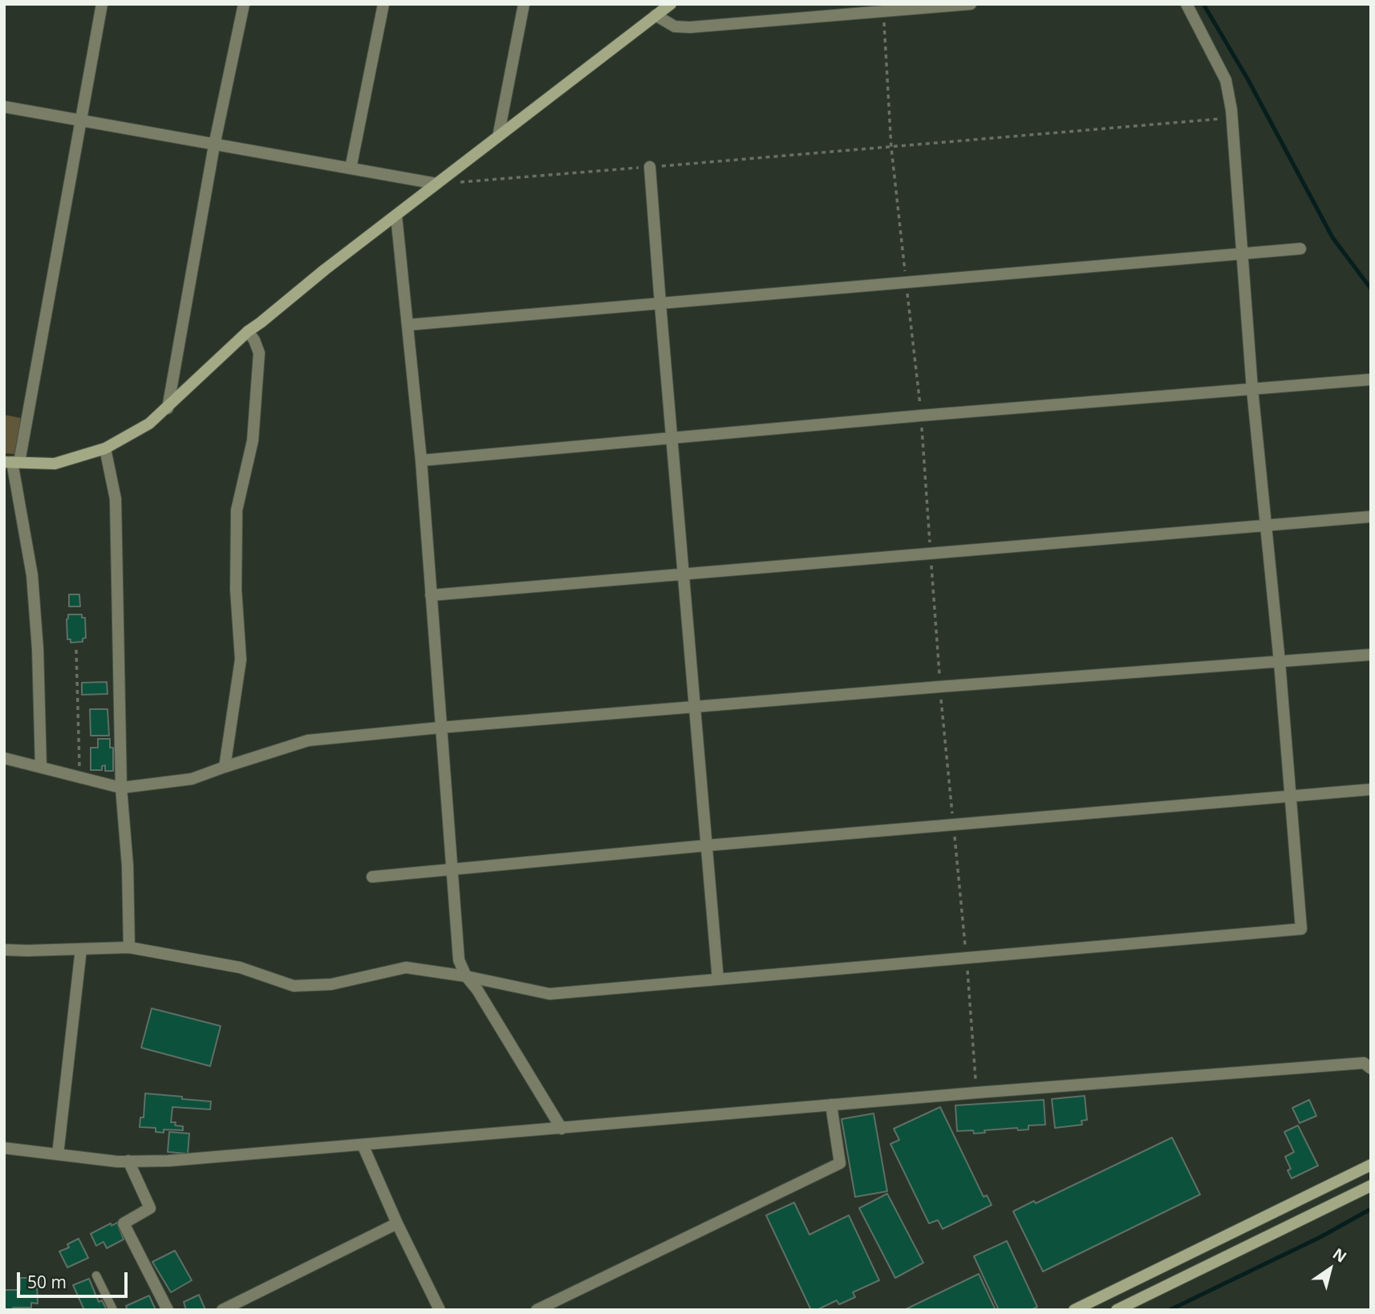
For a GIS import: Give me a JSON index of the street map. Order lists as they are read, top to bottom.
{
  "scale_bar": "50 m",
  "north": "top right"
}
